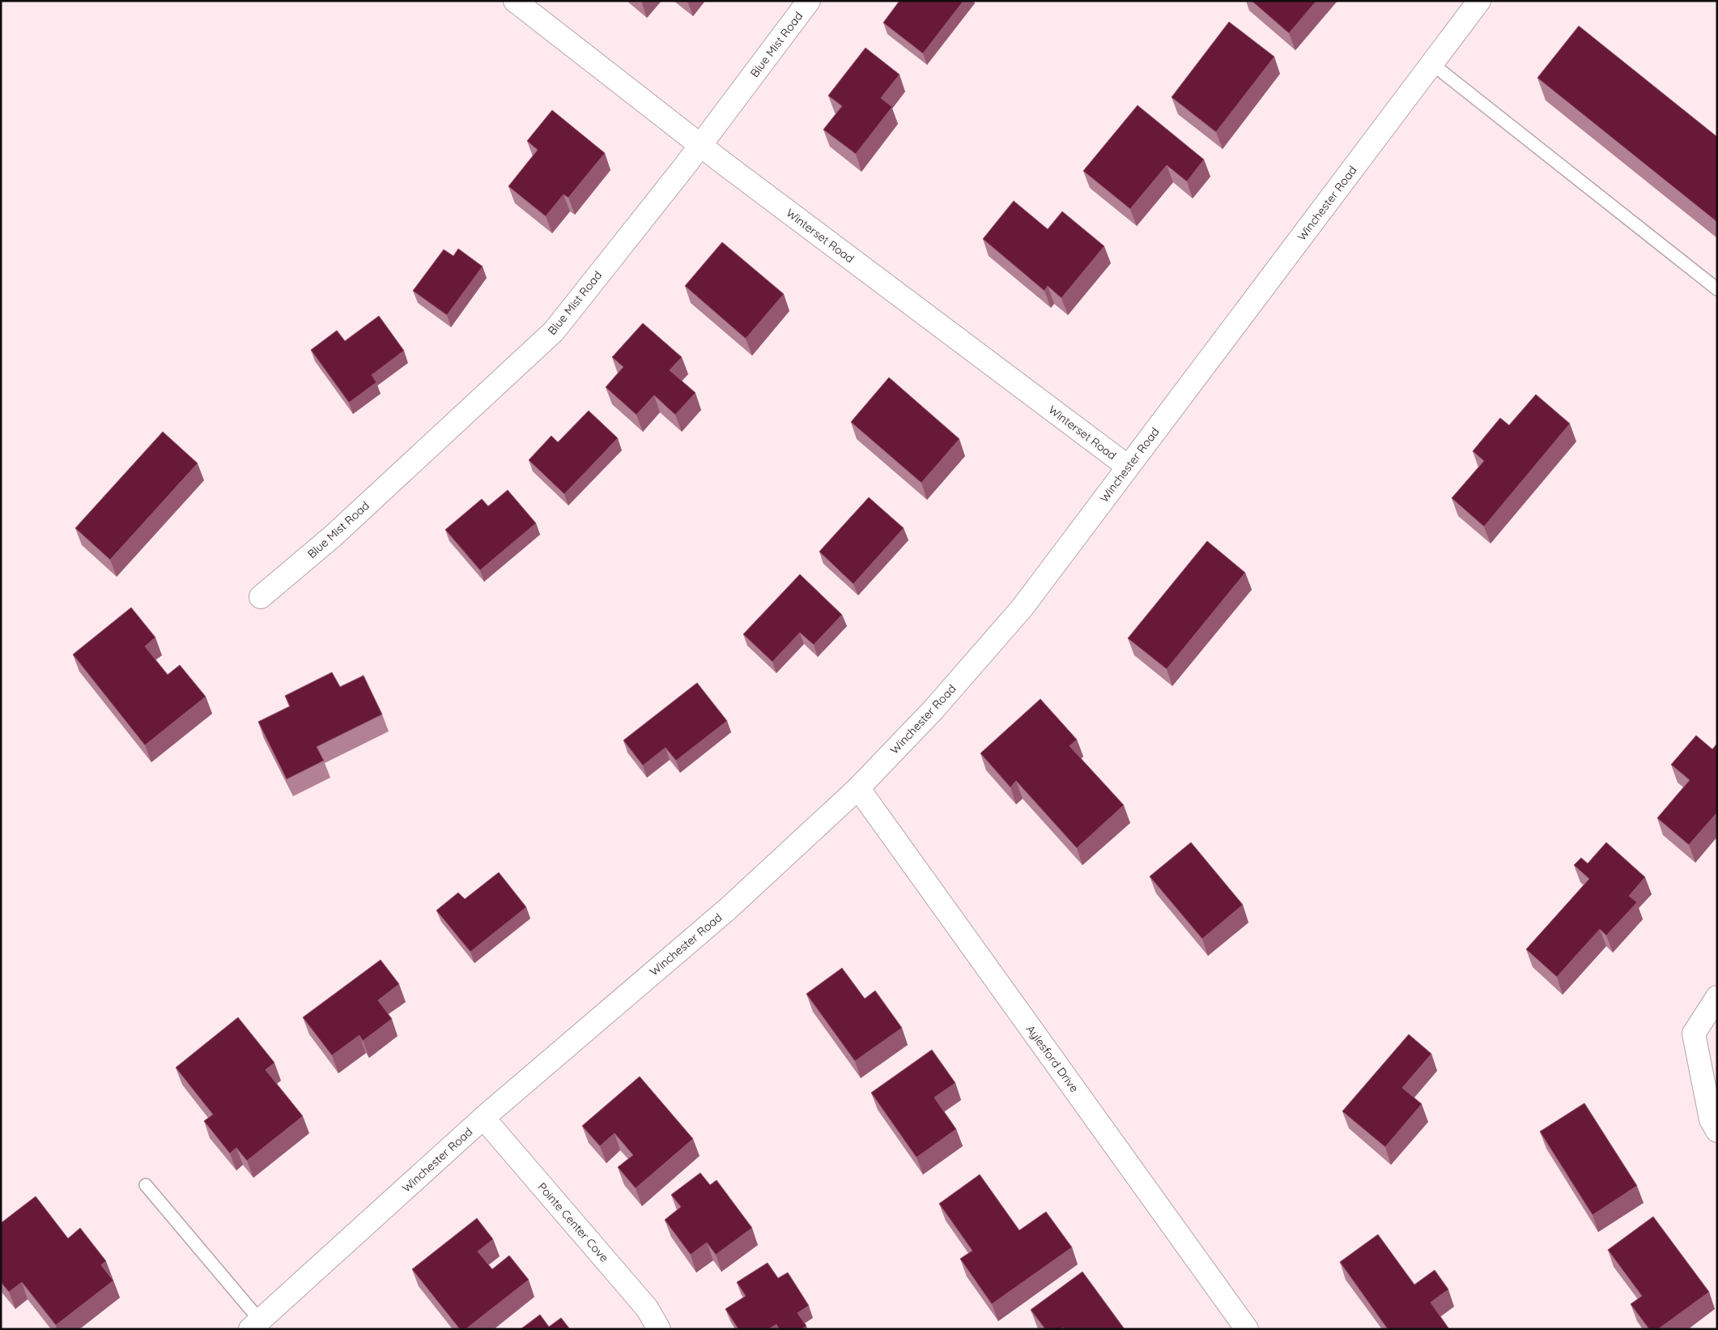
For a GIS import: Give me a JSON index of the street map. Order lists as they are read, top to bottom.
{
  "streets": {
    "street": [
      "Blue Mist Road",
      "Winchester Road",
      "Winterset Road",
      "Aylesford Drive",
      "Pointe Center Cove"
    ]
  },
  "crossings": [
    ["Blue Mist Road", "Winterset Road"],
    ["Winchester Road", "Winterset Road"],
    ["Winchester Road", "Aylesford Drive"],
    ["Winchester Road", "Pointe Center Cove"]
  ]
}
